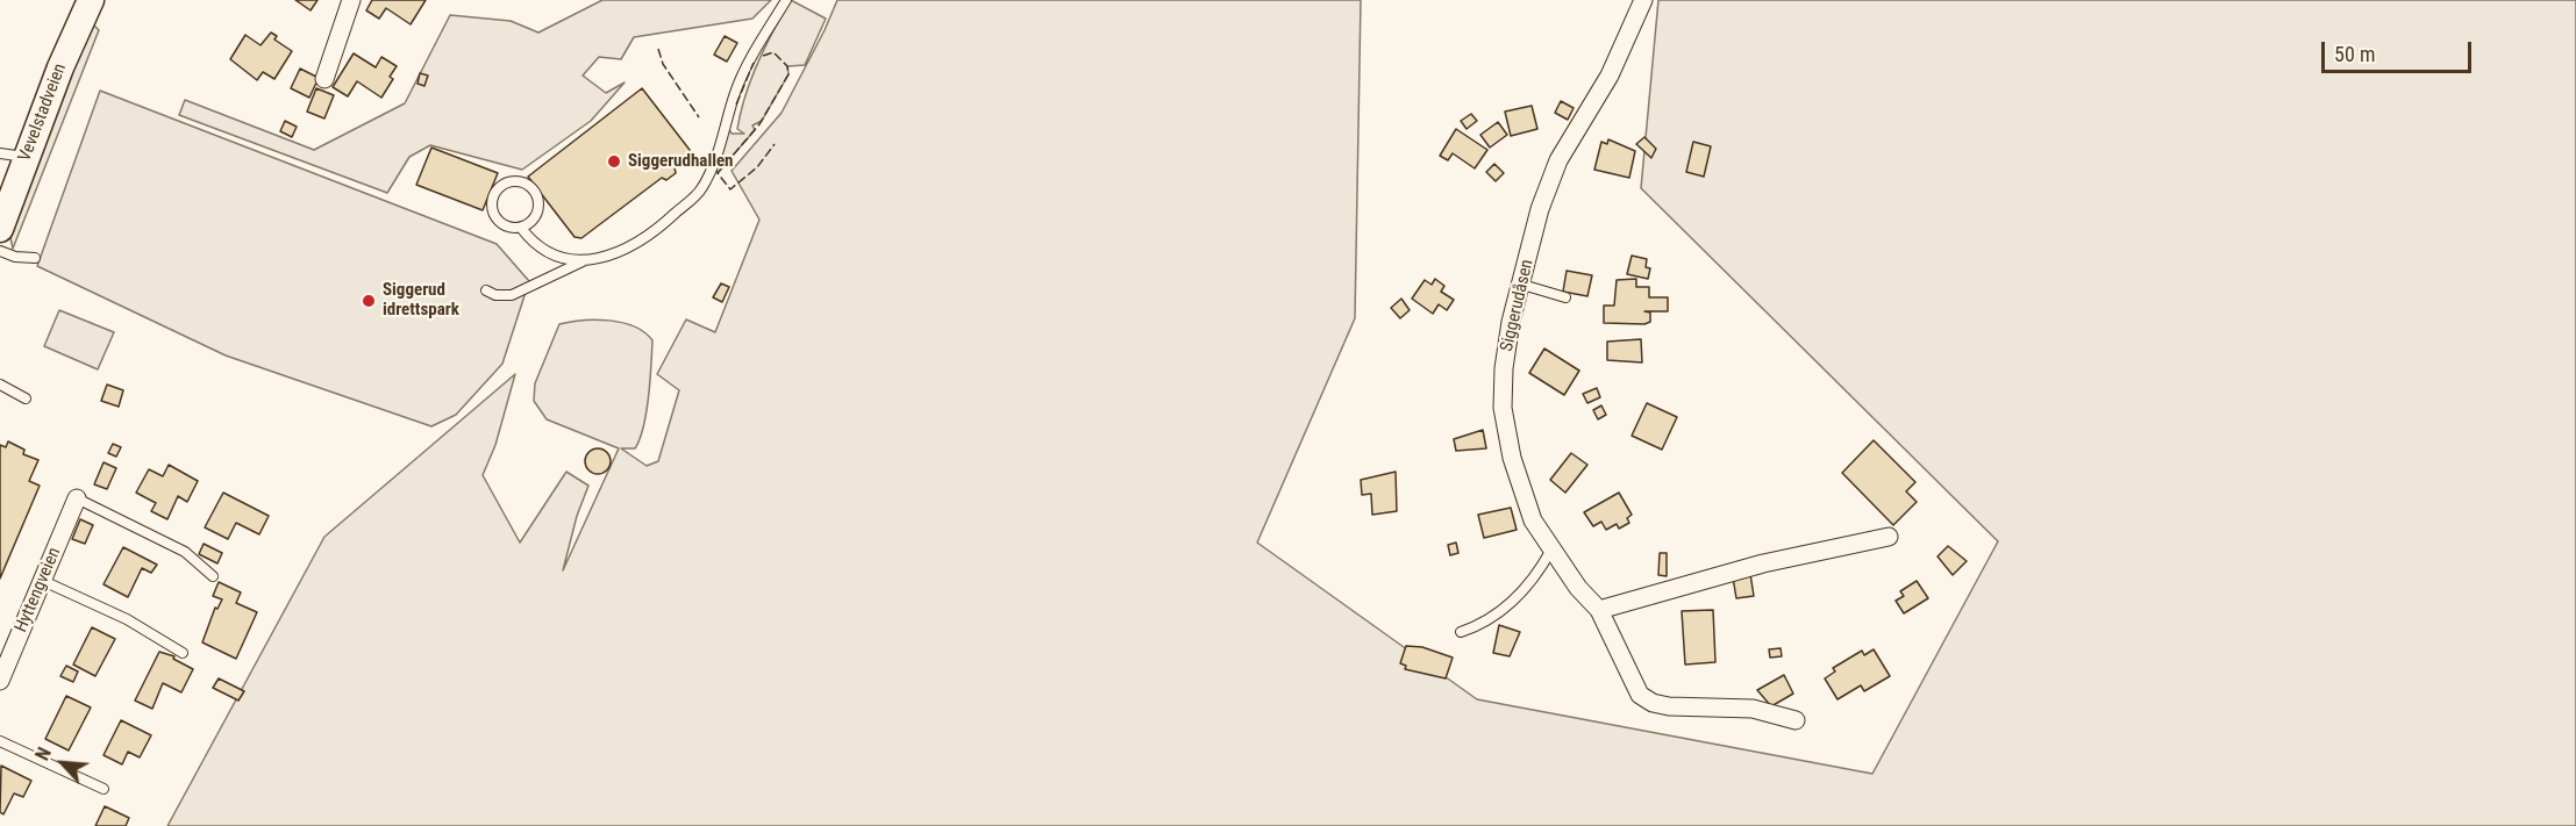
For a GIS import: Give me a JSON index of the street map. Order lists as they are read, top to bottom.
{
  "streets": {
    "main road": ["Vevelstadveien"],
    "street": ["Siggerudåsen", "Hyttengveien"]
  },
  "places": ["Siggerudhallen", "Siggerud idrettspark"],
  "scale_bar": "50 m",
  "north": "top left"
}
